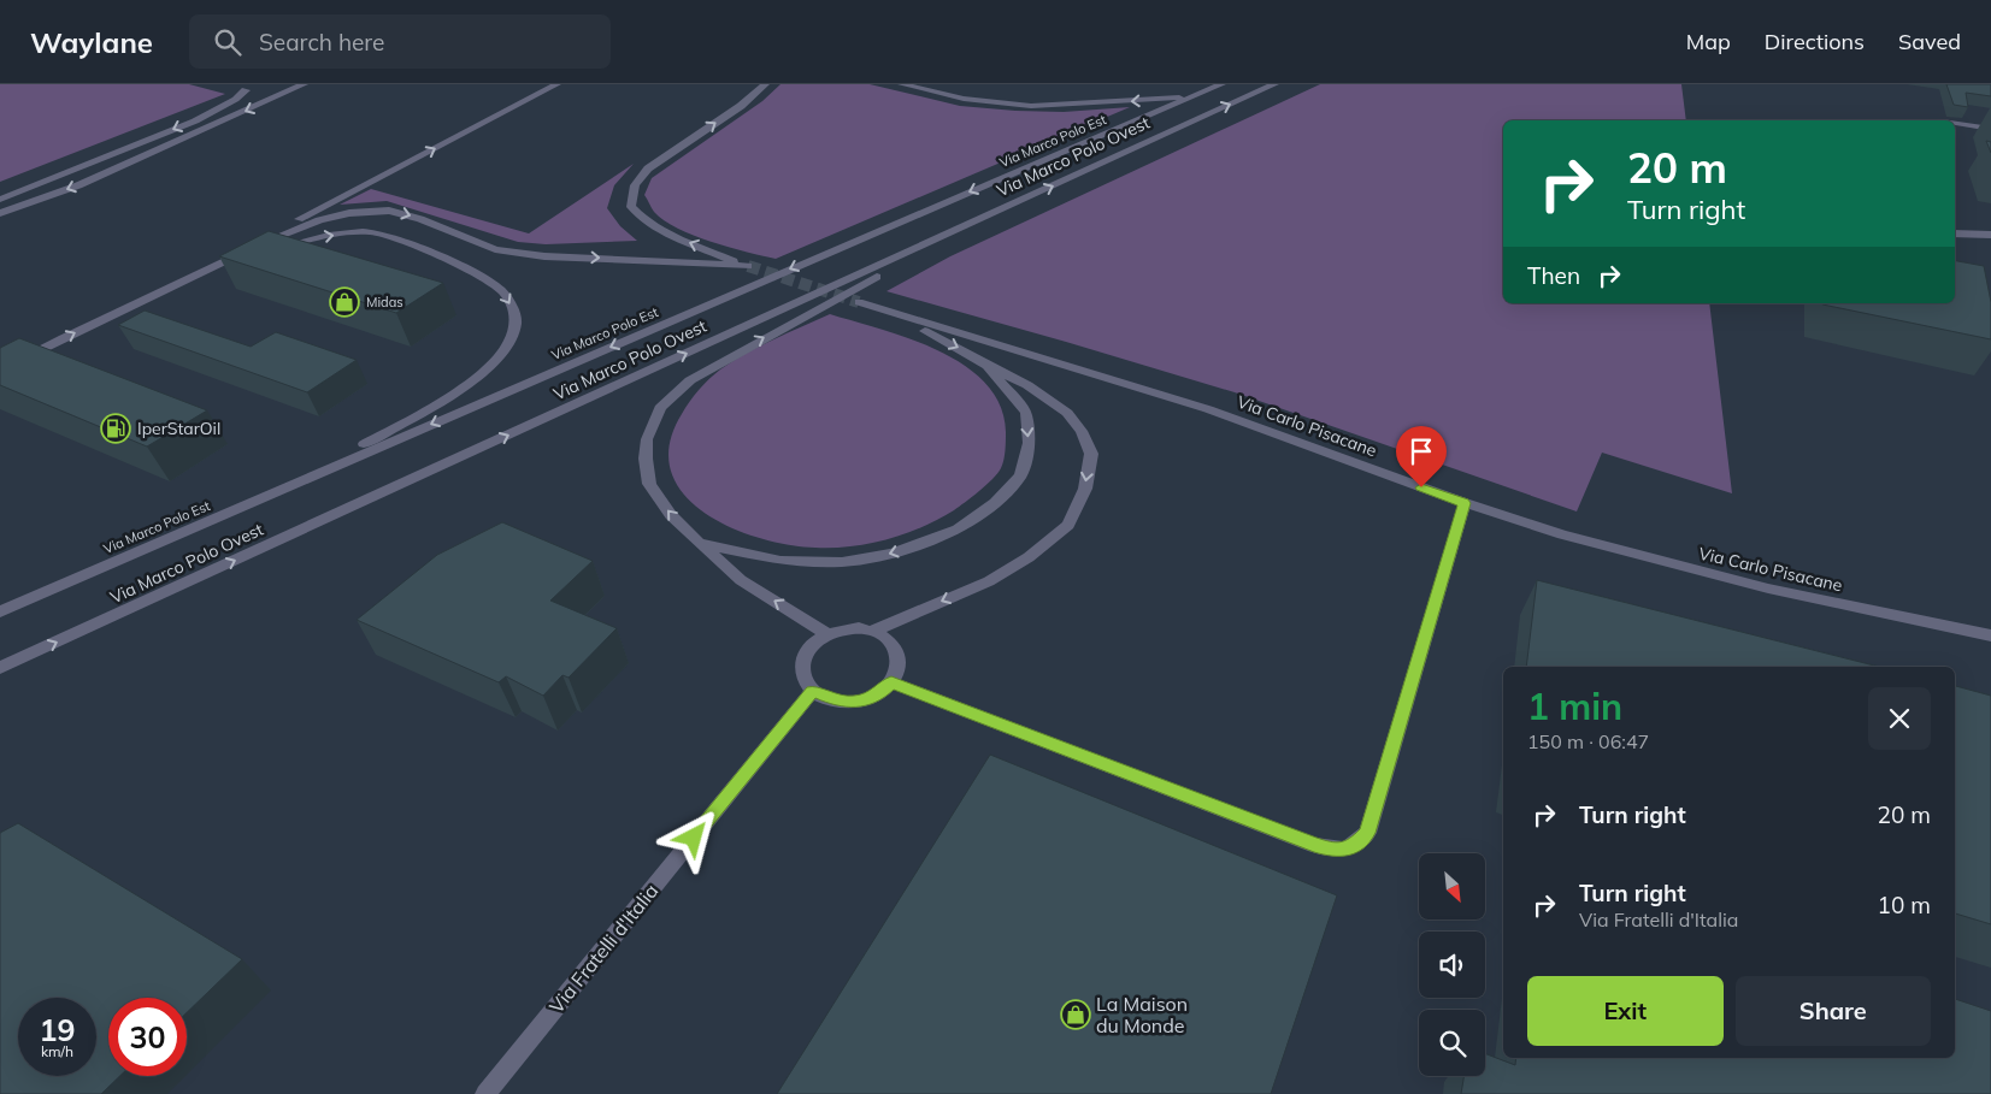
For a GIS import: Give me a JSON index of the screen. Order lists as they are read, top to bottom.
{
  "streets": {
    "street": [
      "Via Marco Polo Est",
      "Via Marco Polo Ovest",
      "Via Carlo Pisacane",
      "Via Fratelli d'Italia"
    ]
  },
  "one_way": ["Via Marco Polo Est", "Via Marco Polo Ovest"],
  "places": {
    "shop": ["Midas", "La Maison du Monde"],
    "fuel station": ["IperStarOil"]
  },
  "north": "bottom right",
  "page": {
    "header": "Waylane",
    "search": "Search here",
    "nav": ["Map", "Directions", "Saved"],
    "turn": ["20 m", "Turn right"],
    "then": "Then",
    "heading": ["1 min", "150 m · 06:47"],
    "list": [
      {
        "name": "Turn right",
        "value": "20 m"
      },
      {
        "name": "Turn right",
        "note": "Via Fratelli d'Italia",
        "value": "10 m"
      }
    ],
    "buttons": ["Exit", "Share"],
    "speed": "19 km/h",
    "limit": "30"
  }
}
